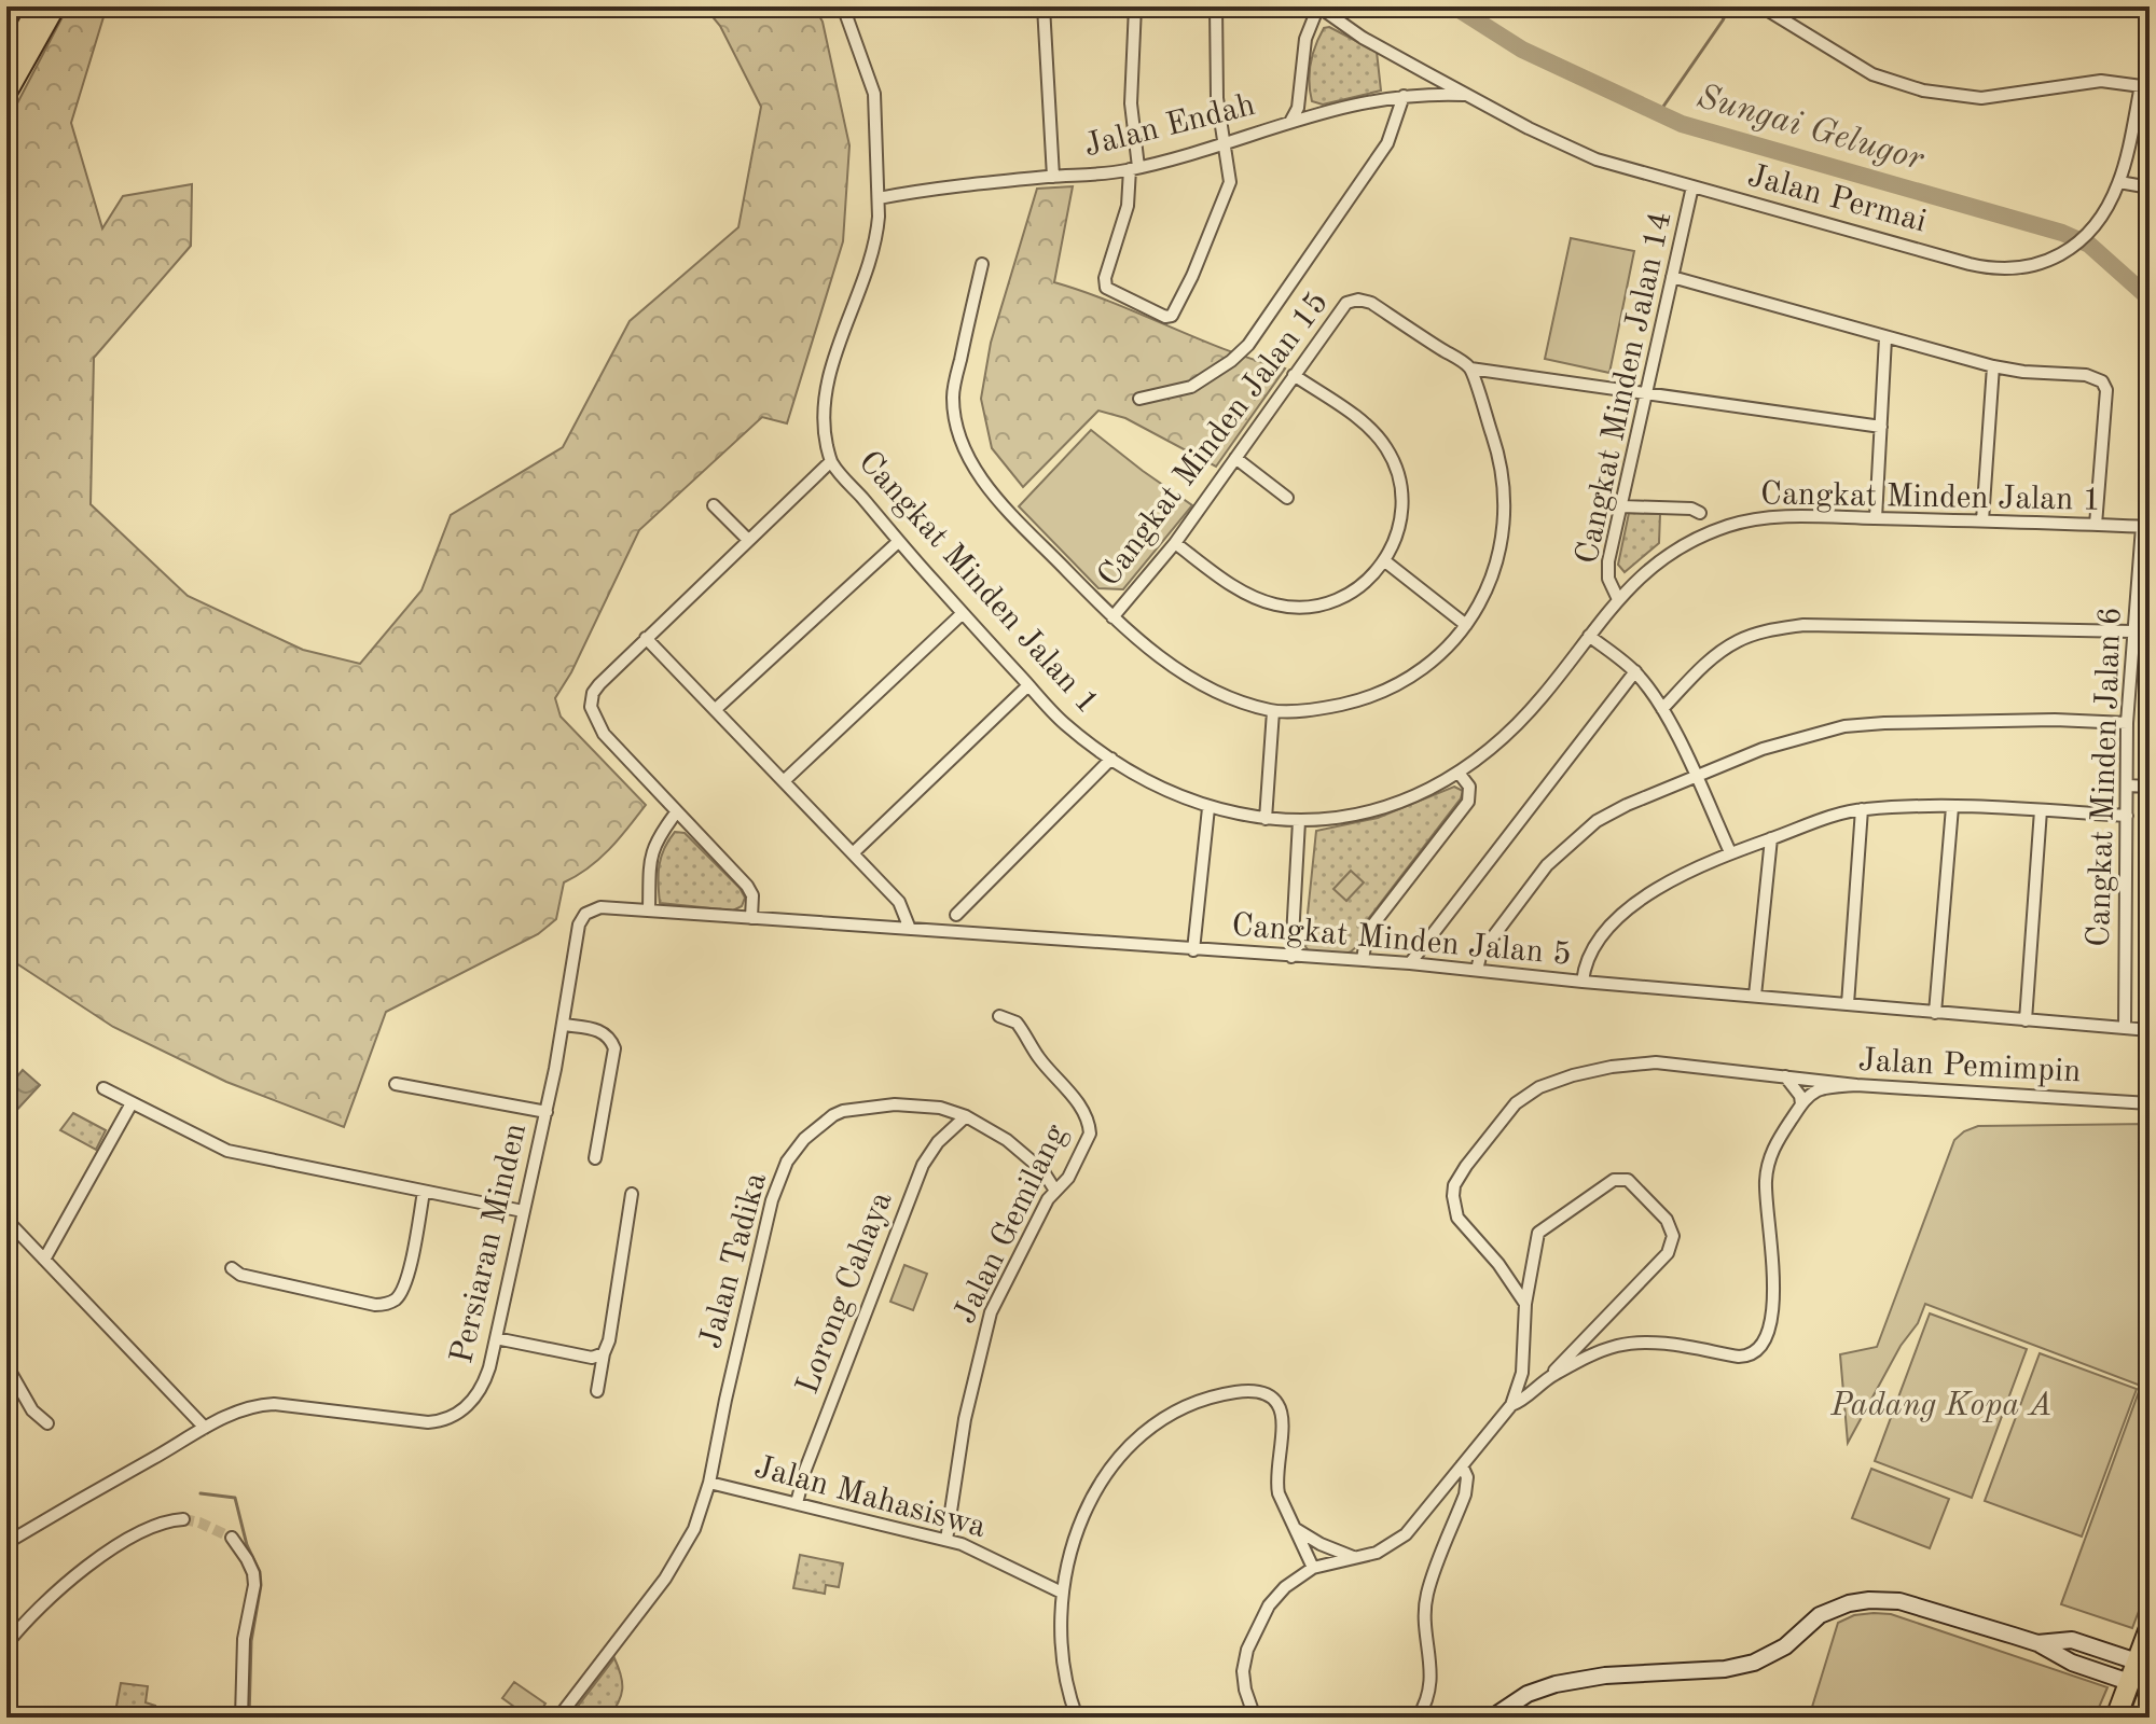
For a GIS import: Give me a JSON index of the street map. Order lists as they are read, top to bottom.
{
  "streets": {
    "street": [
      "Jalan Endah",
      "Jalan Permai",
      "Cangkat Minden Jalan 14",
      "Cangkat Minden Jalan 15",
      "Cangkat Minden Jalan 1",
      "Cangkat Minden Jalan 6",
      "Cangkat Minden Jalan 5",
      "Jalan Pemimpin",
      "Jalan Gemilang",
      "Persiaran Minden",
      "Jalan Tadika",
      "Lorong Cahaya",
      "Jalan Mahasiswa"
    ]
  },
  "crossings": [
    ["Jalan Endah", "Jalan Permai"],
    ["Jalan Endah", "Cangkat Minden Jalan 1"],
    ["Jalan Permai", "Cangkat Minden Jalan 14"],
    ["Cangkat Minden Jalan 14", "Cangkat Minden Jalan 1"],
    ["Cangkat Minden Jalan 1", "Cangkat Minden Jalan 6"],
    ["Cangkat Minden Jalan 6", "Cangkat Minden Jalan 5"],
    ["Cangkat Minden Jalan 5", "Persiaran Minden"],
    ["Jalan Gemilang", "Jalan Tadika"],
    ["Jalan Gemilang", "Jalan Mahasiswa"],
    ["Jalan Tadika", "Lorong Cahaya"],
    ["Jalan Tadika", "Jalan Mahasiswa"],
    ["Lorong Cahaya", "Jalan Mahasiswa"]
  ],
  "water": ["Sungai Gelugor"],
  "parks": ["Padang Kopa A"]
}
